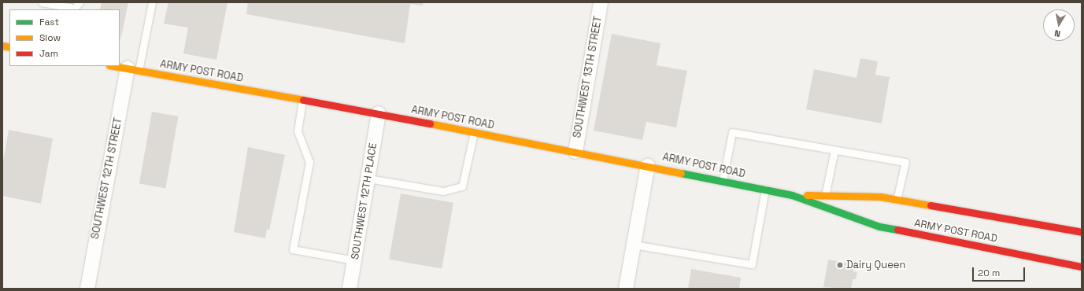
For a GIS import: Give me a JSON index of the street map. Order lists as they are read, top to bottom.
{
  "streets": {
    "main road": ["ARMY POST ROAD"],
    "street": ["SOUTHWEST 13TH STREET", "SOUTHWEST 12TH STREET", "SOUTHWEST 12TH PLACE"]
  },
  "crossings": [
    ["ARMY POST ROAD", "SOUTHWEST 13TH STREET"],
    ["ARMY POST ROAD", "SOUTHWEST 12TH STREET"],
    ["ARMY POST ROAD", "SOUTHWEST 12TH PLACE"]
  ],
  "places": ["Dairy Queen"],
  "legend": ["Fast", "Slow", "Jam"],
  "scale_bar": "20 m",
  "north": "bottom"
}
